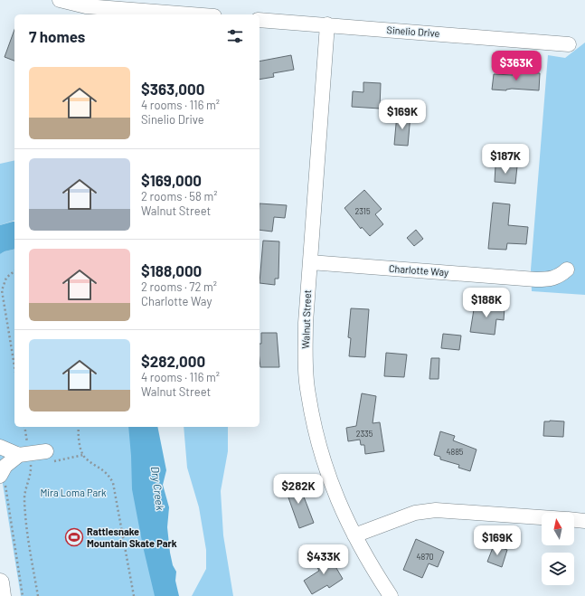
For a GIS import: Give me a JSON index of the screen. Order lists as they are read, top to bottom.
{
  "streets": {
    "street": ["Sinelio Drive", "Charlotte Way", "Walnut Street"]
  },
  "crossings": [
    ["Sinelio Drive", "Walnut Street"],
    ["Charlotte Way", "Walnut Street"]
  ],
  "water": ["Dry Creek"],
  "parks": ["Mira Loma Park"],
  "places": {
    "sports": ["Rattlesnake Mountain Skate Park"]
  },
  "house_numbers": [
    "2315",
    "2335",
    "4885",
    "4870"
  ],
  "north": "top",
  "page": {
    "heading": "7 homes",
    "price": [
      "$363K",
      "$169K",
      "$187K",
      "$188K",
      "$282K",
      "$169K",
      "$433K"
    ],
    "list": [
      {
        "name": "$363,000",
        "note": "4 rooms · 116 m² · Sinelio Drive"
      },
      {
        "name": "$169,000",
        "note": "2 rooms · 58 m² · Walnut Street"
      },
      {
        "name": "$188,000",
        "note": "2 rooms · 72 m² · Charlotte Way"
      },
      {
        "name": "$282,000",
        "note": "4 rooms · 116 m² · Walnut Street"
      }
    ]
  }
}
